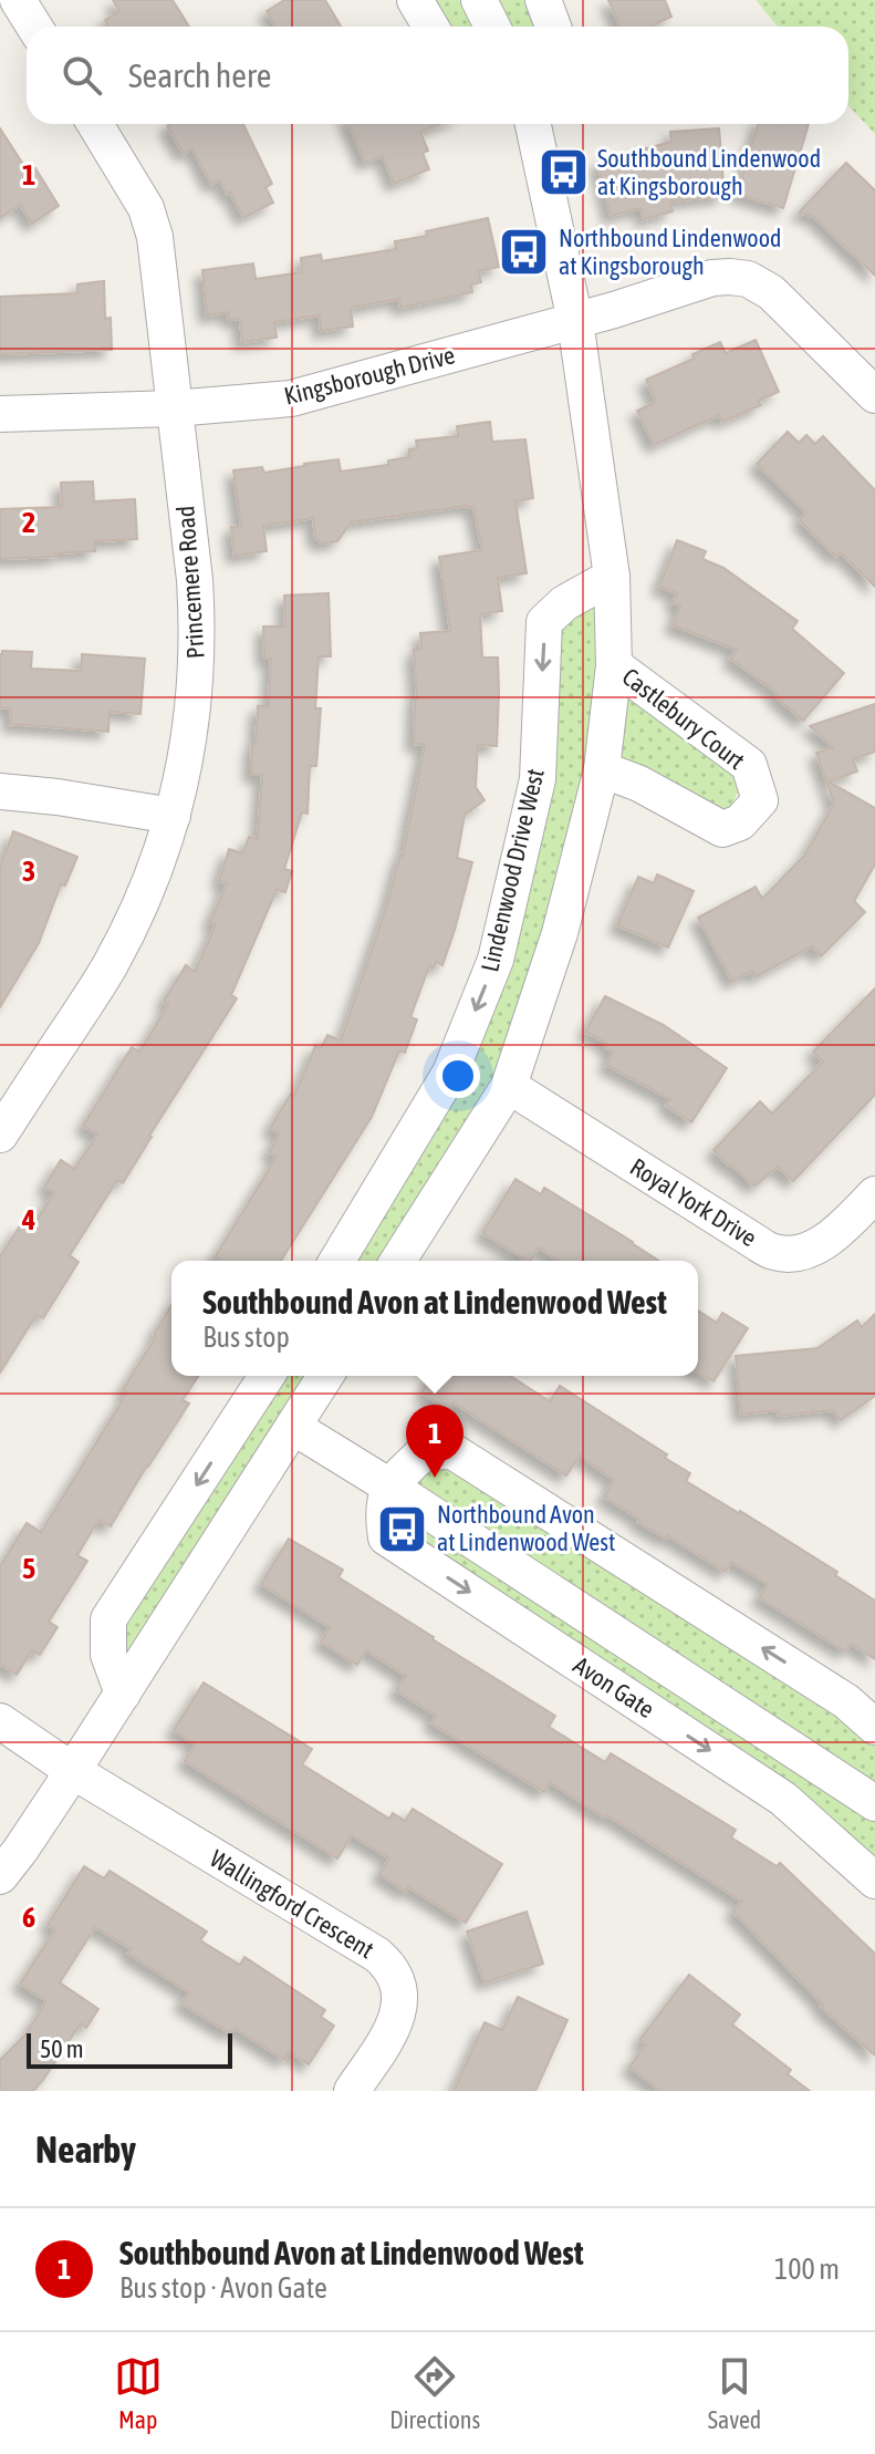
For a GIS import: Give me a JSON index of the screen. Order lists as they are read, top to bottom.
{
  "streets": {
    "street": [
      "Kingsborough Drive",
      "Princemere Road",
      "Castlebury Court",
      "Lindenwood Drive West",
      "Royal York Drive",
      "Avon Gate",
      "Wallingford Crescent"
    ]
  },
  "crossings": [
    ["Kingsborough Drive", "Princemere Road"]
  ],
  "places": {
    "bus stop": ["Southbound Lindenwood at Kingsborough", "Northbound Lindenwood at Kingsborough", "Northbound Avon at Lindenwood West"]
  },
  "scale_bar": "50 m",
  "page": {
    "search": "Search here",
    "popup": ["Southbound Avon at Lindenwood West", "Bus stop"],
    "pins": "1",
    "scale": "50 m",
    "heading": "Nearby",
    "list": [
      {
        "mark": "1",
        "name": "Southbound Avon at Lindenwood West",
        "note": "Bus stop · Avon Gate",
        "value": "100 m"
      }
    ],
    "nav": ["Map", "Directions", "Saved"]
  },
  "grid": {
    "rows": [
      "1",
      "2",
      "3",
      "4",
      "5",
      "6"
    ]
  }
}
